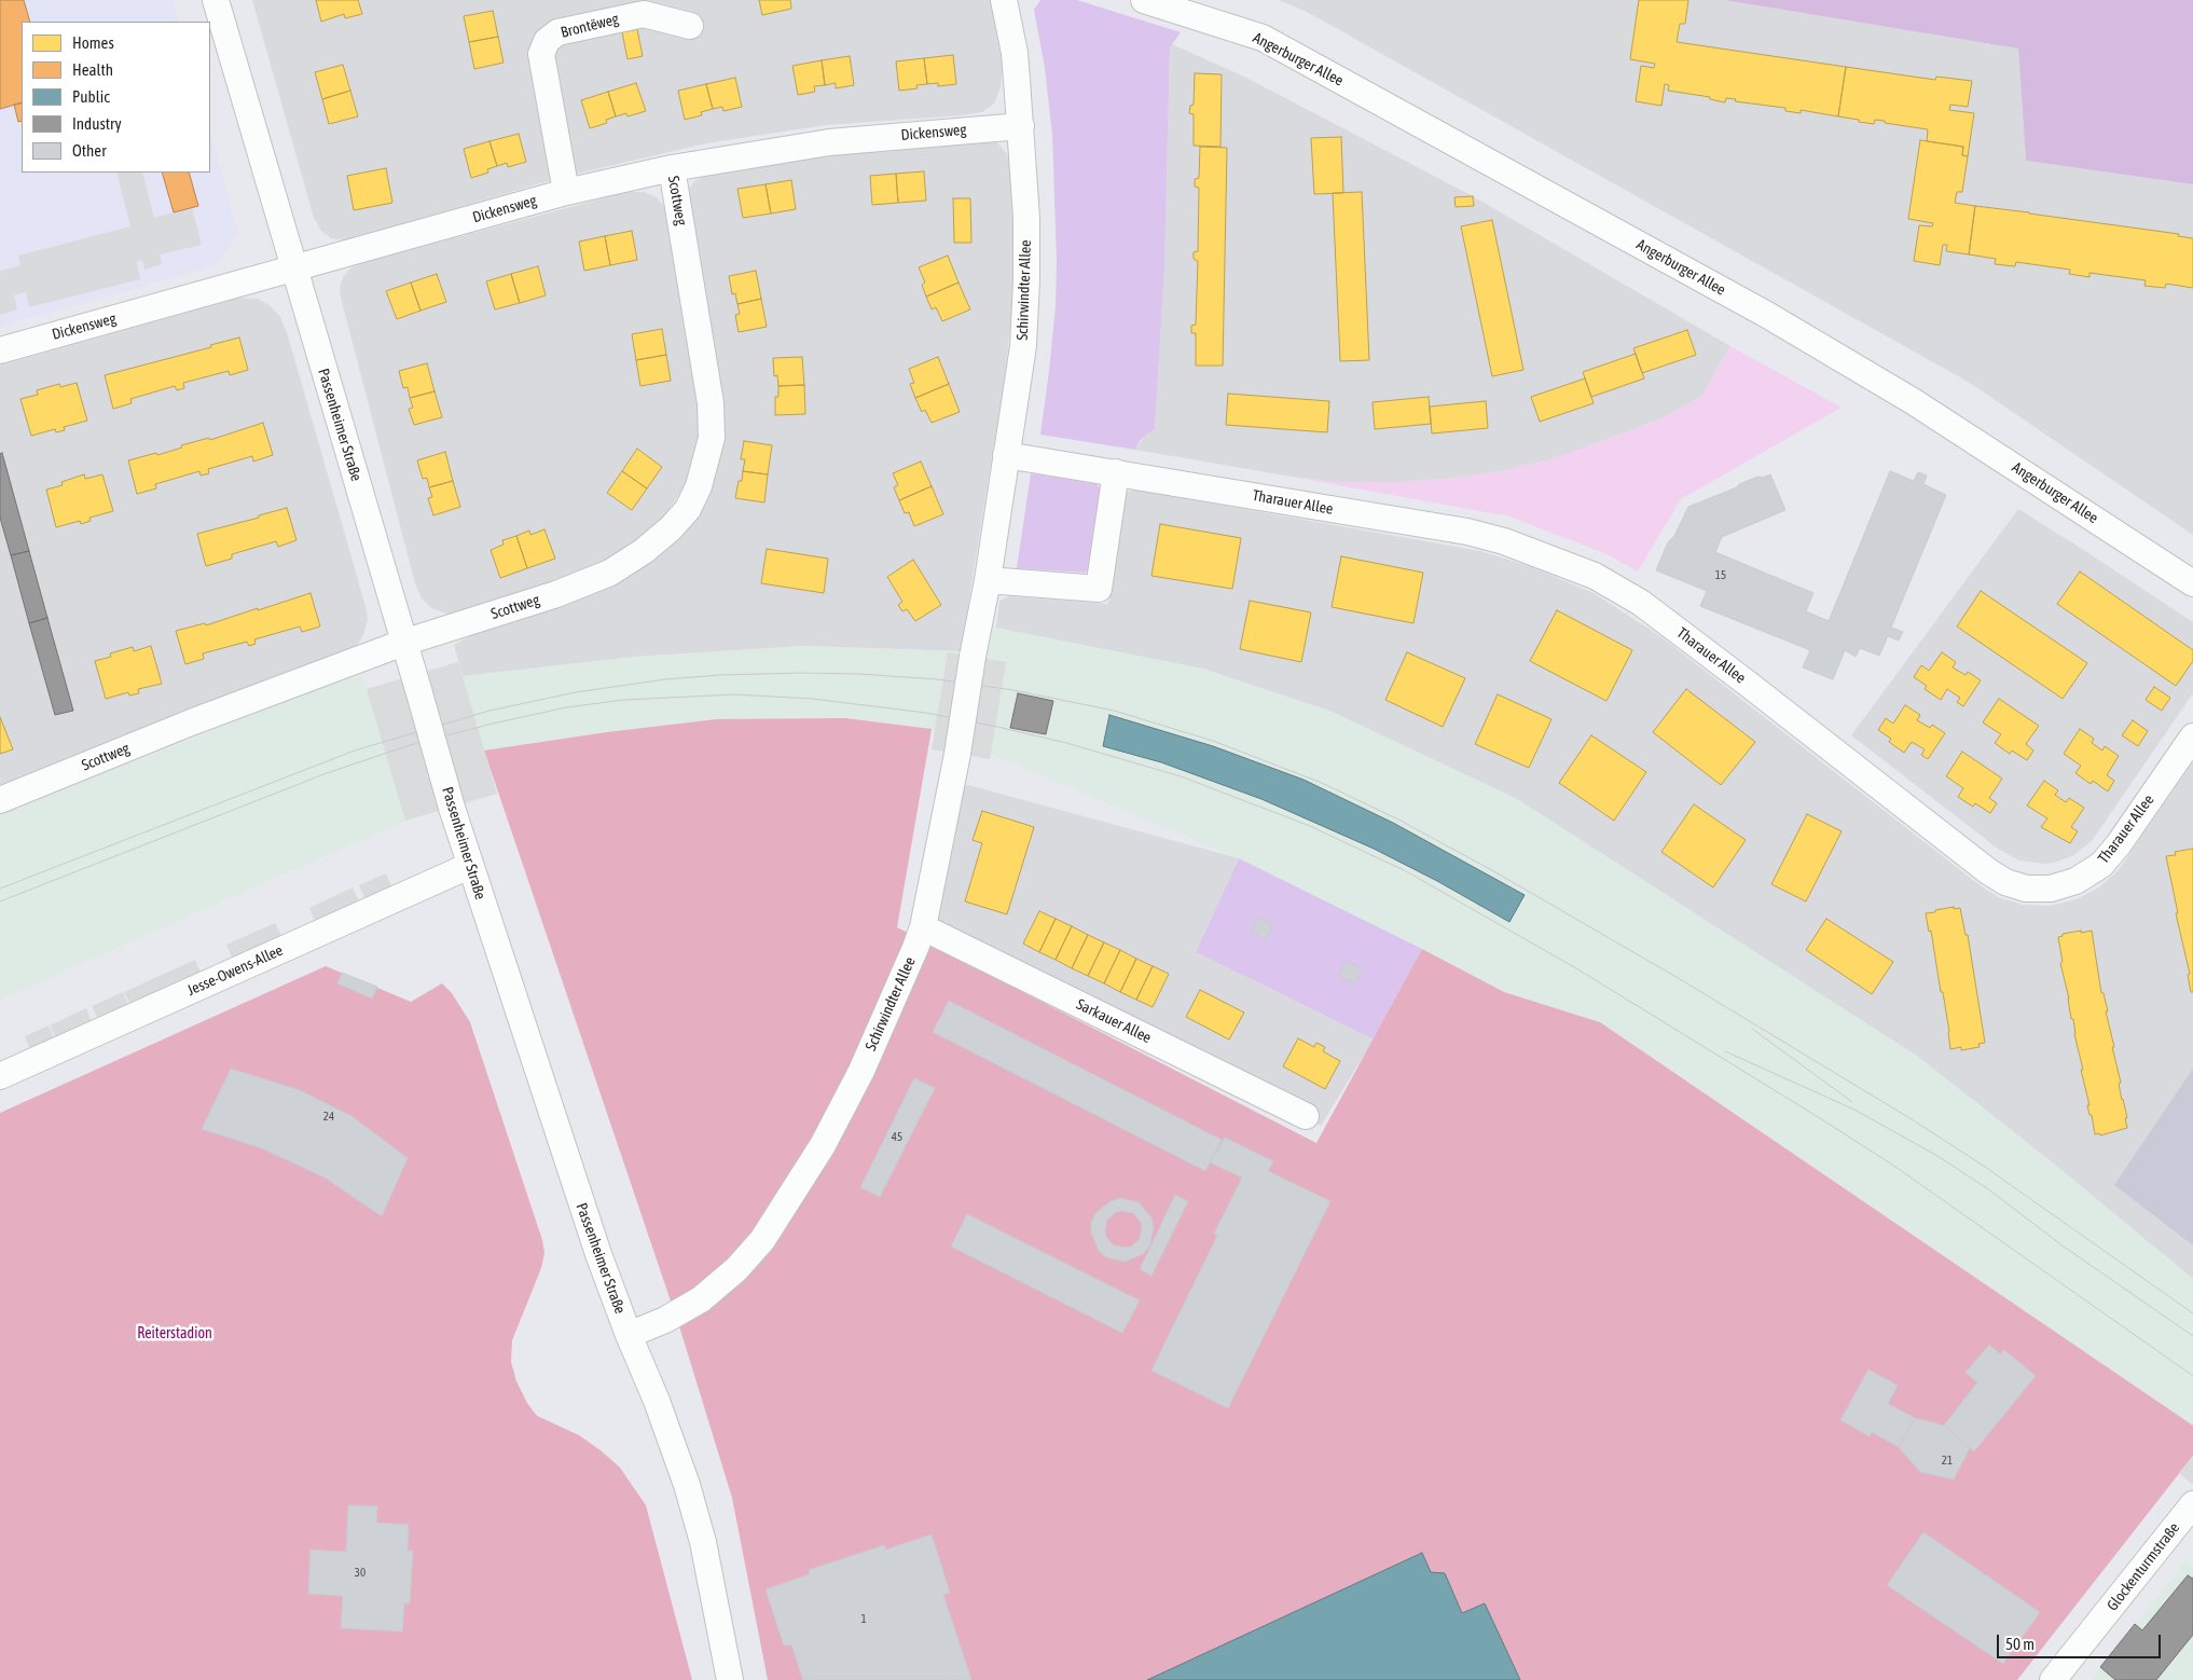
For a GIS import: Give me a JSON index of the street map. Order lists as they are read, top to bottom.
{
  "streets": {
    "street": [
      "Brontëweg",
      "Angerburger Allee",
      "Dickensweg",
      "Scottweg",
      "Schirwindter Allee",
      "Passenheimer Straße",
      "Tharauer Allee",
      "Jesse-Owens-Allee",
      "Sarkauer Allee",
      "Glockenturmstraße"
    ]
  },
  "crossings": [
    ["Brontëweg", "Dickensweg"],
    ["Dickensweg", "Scottweg"],
    ["Dickensweg", "Schirwindter Allee"],
    ["Dickensweg", "Passenheimer Straße"],
    ["Scottweg", "Passenheimer Straße"],
    ["Schirwindter Allee", "Passenheimer Straße"],
    ["Schirwindter Allee", "Tharauer Allee"],
    ["Schirwindter Allee", "Sarkauer Allee"],
    ["Passenheimer Straße", "Jesse-Owens-Allee"]
  ],
  "parks": ["Reiterstadion"],
  "house_numbers": [
    "15",
    "24",
    "45",
    "21",
    "30",
    "1"
  ],
  "legend": [
    "Homes",
    "Health",
    "Public",
    "Industry",
    "Other"
  ],
  "scale_bar": "50 m"
}
